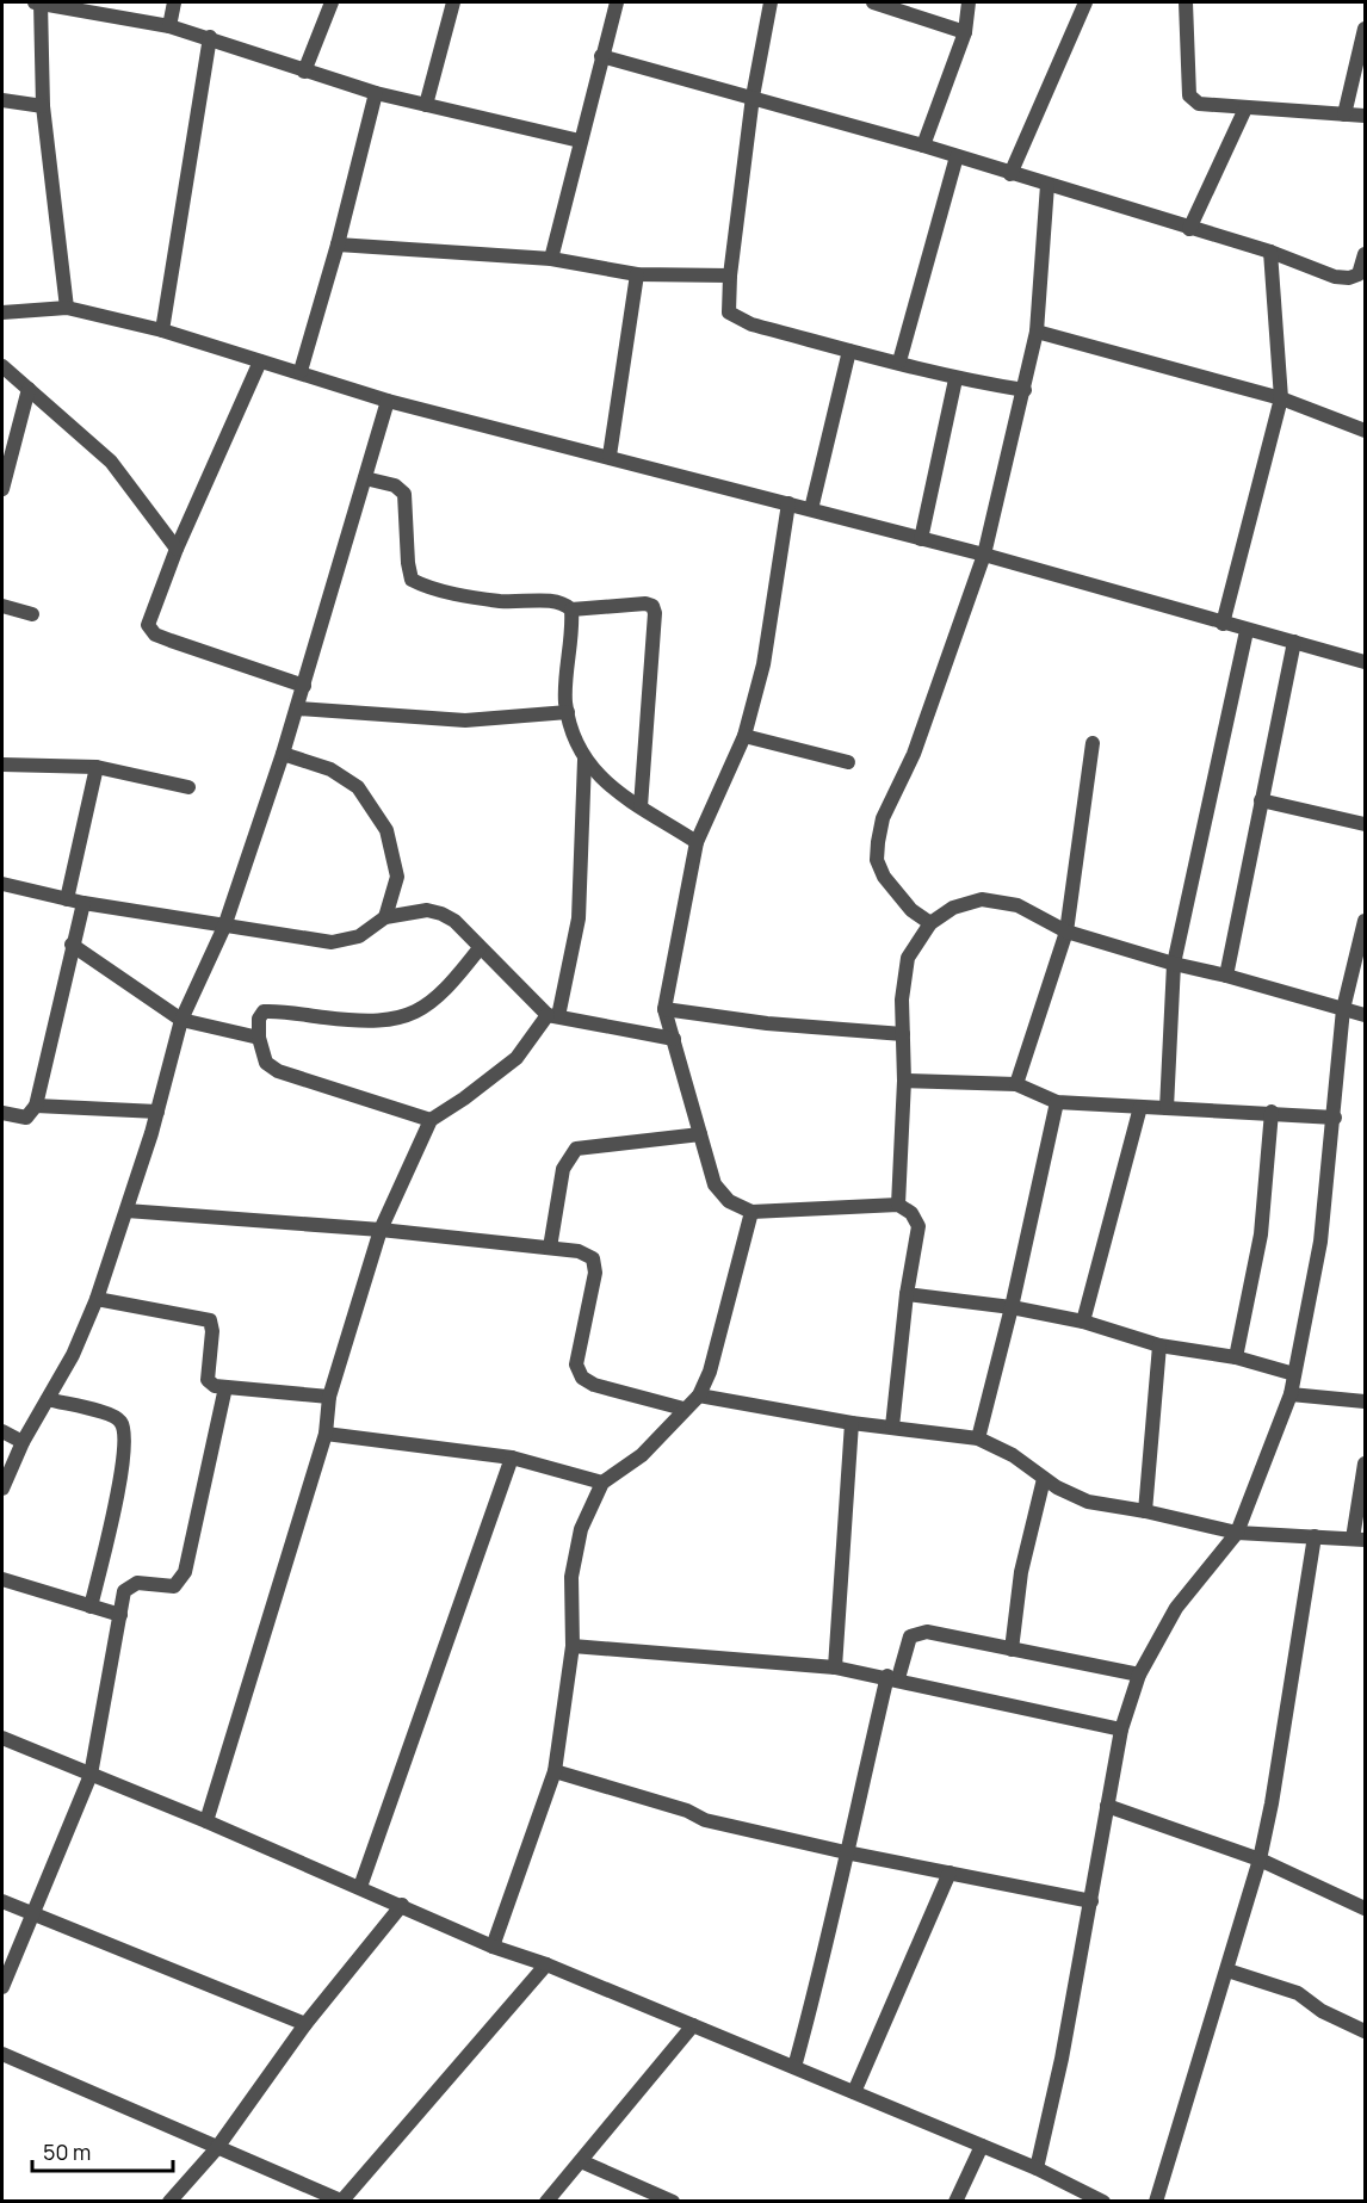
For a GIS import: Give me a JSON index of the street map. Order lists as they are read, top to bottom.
{
  "scale_bar": "50 m"
}
